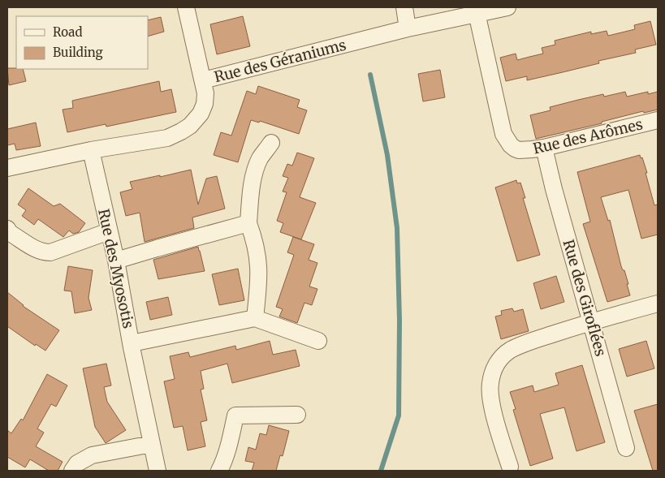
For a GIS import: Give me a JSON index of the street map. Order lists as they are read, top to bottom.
{
  "streets": {
    "street": [
      "Rue des Géraniums",
      "Rue des Arômes",
      "Rue des Myosotis",
      "Rue des Giroflées"
    ]
  },
  "crossings": [
    ["Rue des Géraniums", "Rue des Arômes"],
    ["Rue des Géraniums", "Rue des Myosotis"],
    ["Rue des Arômes", "Rue des Giroflées"]
  ],
  "legend": ["Road", "Building"]
}
